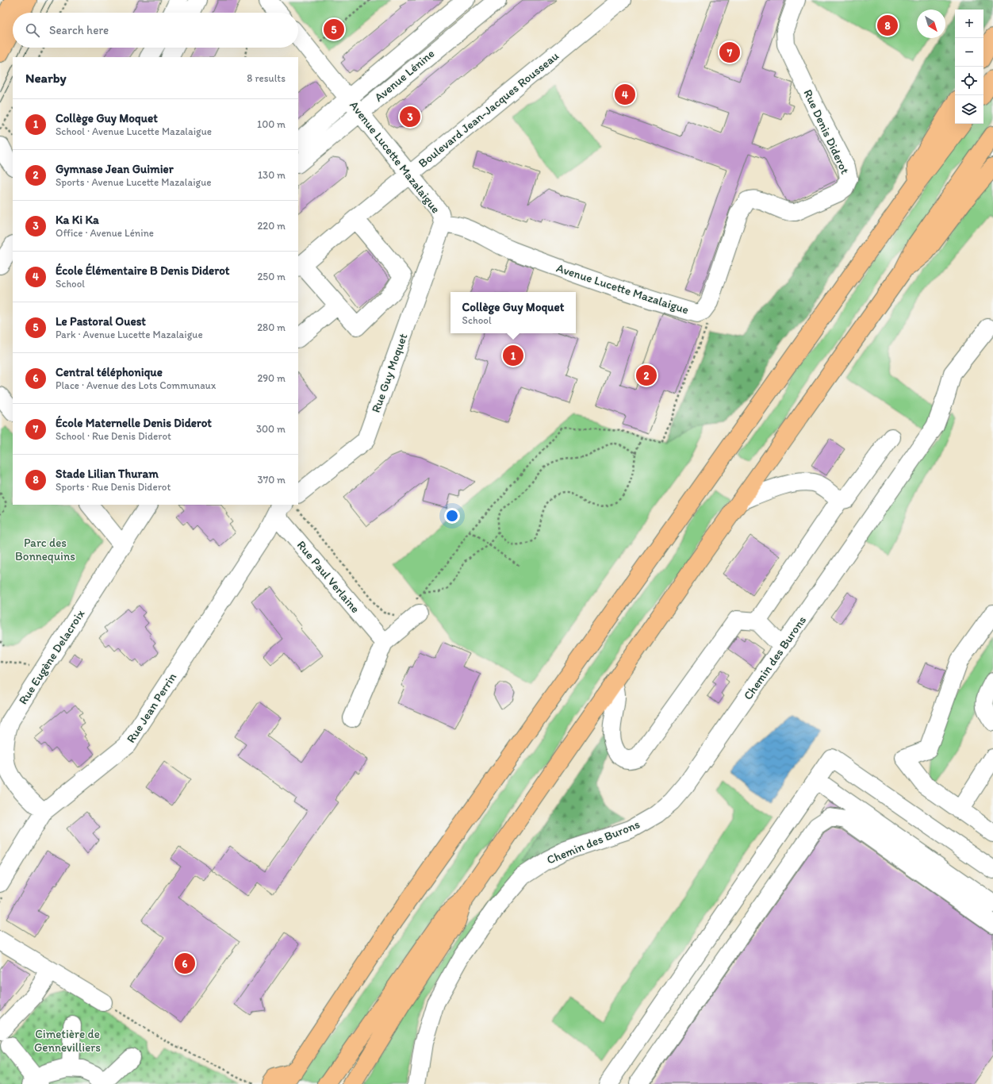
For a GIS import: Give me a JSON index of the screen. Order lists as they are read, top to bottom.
{
  "streets": {
    "street": [
      "Avenue Lénine",
      "Boulevard Jean-Jacques Rousseau",
      "Rue Denis Diderot",
      "Avenue Lucette Mazalaigue",
      "Rue Guy Moquet",
      "Rue Paul Verlaine",
      "Rue Eugène Delacroix",
      "Chemin des Burons",
      "Rue Jean Perrin"
    ]
  },
  "crossings": [
    ["Avenue Lénine", "Avenue Lucette Mazalaigue"],
    ["Boulevard Jean-Jacques Rousseau", "Avenue Lucette Mazalaigue"],
    ["Rue Denis Diderot", "Avenue Lucette Mazalaigue"],
    ["Avenue Lucette Mazalaigue", "Rue Guy Moquet"],
    ["Rue Eugène Delacroix", "Rue Jean Perrin"]
  ],
  "parks": ["Parc des Bonnequins", "Cimetière de Gennevilliers"],
  "north": "bottom right",
  "page": {
    "map_buttons": ["+", "−"],
    "search": "Search here",
    "pins": [
      "8",
      "5",
      "7",
      "4",
      "3",
      "1",
      "2",
      "6"
    ],
    "heading": ["Nearby", "8 results"],
    "list": [
      {
        "mark": "1",
        "name": "Collège Guy Moquet",
        "note": "School · Avenue Lucette Mazalaigue",
        "value": "100 m"
      },
      {
        "mark": "2",
        "name": "Gymnase Jean Guimier",
        "note": "Sports · Avenue Lucette Mazalaigue",
        "value": "130 m"
      },
      {
        "mark": "3",
        "name": "Ka Ki Ka",
        "note": "Office · Avenue Lénine",
        "value": "220 m"
      },
      {
        "mark": "4",
        "name": "École Élémentaire B Denis Diderot",
        "note": "School",
        "value": "250 m"
      },
      {
        "mark": "5",
        "name": "Le Pastoral Ouest",
        "note": "Park · Avenue Lucette Mazalaigue",
        "value": "280 m"
      },
      {
        "mark": "6",
        "name": "Central téléphonique",
        "note": "Place · Avenue des Lots Communaux",
        "value": "290 m"
      },
      {
        "mark": "7",
        "name": "École Maternelle Denis Diderot",
        "note": "School · Rue Denis Diderot",
        "value": "300 m"
      },
      {
        "mark": "8",
        "name": "Stade Lilian Thuram",
        "note": "Sports · Rue Denis Diderot",
        "value": "370 m"
      }
    ],
    "popup": ["Collège Guy Moquet", "School"]
  }
}
